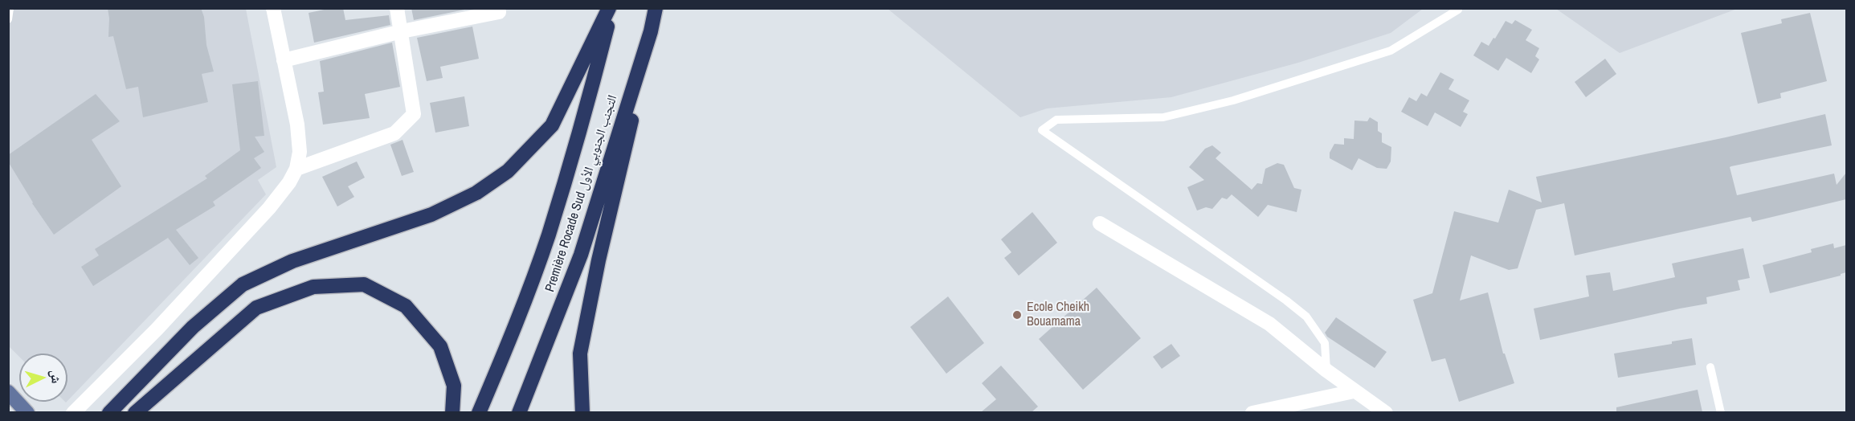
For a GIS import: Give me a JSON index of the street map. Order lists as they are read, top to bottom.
{
  "streets": {
    "highway": ["Première Rocade Sud التجنب الجنوبي الأول"]
  },
  "places": ["Ecole Cheikh Bouamama"],
  "north": "right"
}
